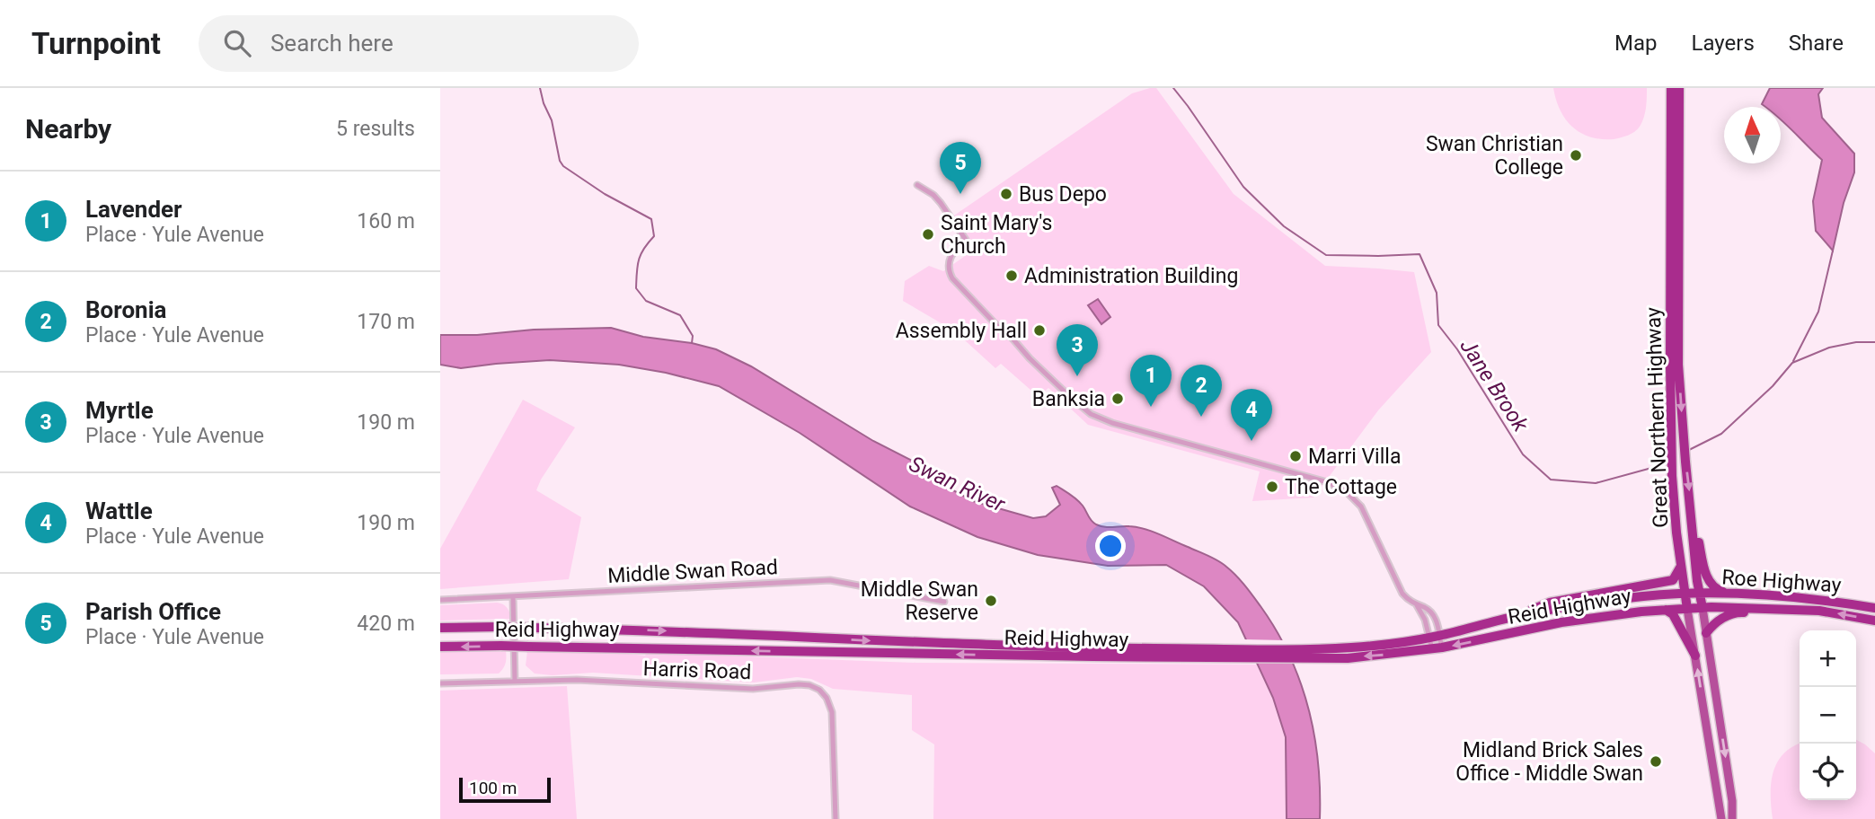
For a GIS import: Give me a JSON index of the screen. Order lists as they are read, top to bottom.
{
  "streets": {
    "highway": ["Great Northern Highway", "Roe Highway", "Reid Highway"],
    "street": ["Middle Swan Road", "Harris Road"]
  },
  "crossings": [
    ["Great Northern Highway", "Roe Highway"],
    ["Great Northern Highway", "Reid Highway"],
    ["Roe Highway", "Reid Highway"]
  ],
  "water": ["Jane Brook", "Swan River"],
  "places": [
    "Swan Christian College",
    "Bus Depo",
    "Saint Mary's Church",
    "Administration Building",
    "Assembly Hall",
    "Banksia",
    "Marri Villa",
    "The Cottage",
    "Middle Swan Reserve",
    "Midland Brick Sales Office - Middle Swan"
  ],
  "scale_bar": "100 m",
  "north": "top",
  "page": {
    "header": "Turnpoint",
    "search": "Search here",
    "nav": ["Map", "Layers", "Share"],
    "heading": ["Nearby", "5 results"],
    "pins": [
      "5",
      "3",
      "1",
      "2",
      "4"
    ],
    "list": [
      {
        "mark": "1",
        "name": "Lavender",
        "note": "Place · Yule Avenue",
        "value": "160 m"
      },
      {
        "mark": "2",
        "name": "Boronia",
        "note": "Place · Yule Avenue",
        "value": "170 m"
      },
      {
        "mark": "3",
        "name": "Myrtle",
        "note": "Place · Yule Avenue",
        "value": "190 m"
      },
      {
        "mark": "4",
        "name": "Wattle",
        "note": "Place · Yule Avenue",
        "value": "190 m"
      },
      {
        "mark": "5",
        "name": "Parish Office",
        "note": "Place · Yule Avenue",
        "value": "420 m"
      }
    ],
    "map_buttons": ["+", "−"],
    "scale": "100 m"
  }
}
